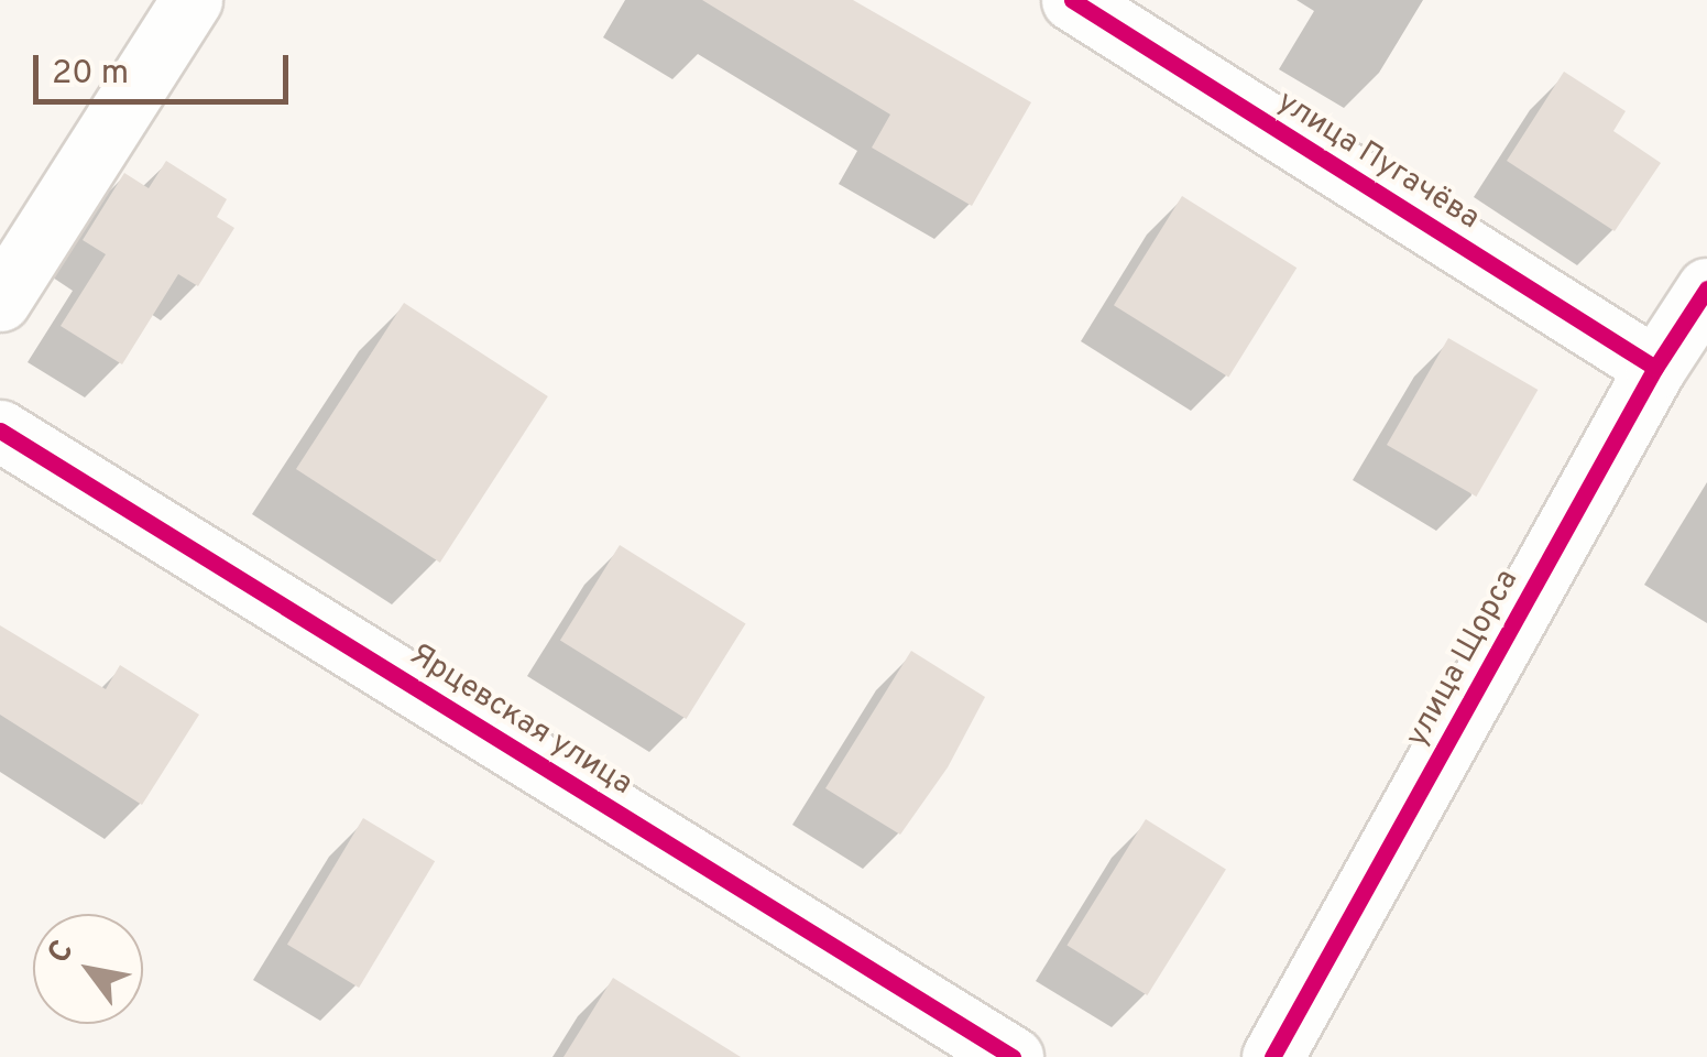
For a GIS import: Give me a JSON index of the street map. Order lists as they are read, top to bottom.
{
  "streets": {
    "street": ["улица Пугачёва", "улица Щорса", "Ярцевская улица"]
  },
  "crossings": [
    ["улица Пугачёва", "улица Щорса"]
  ],
  "scale_bar": "20 m",
  "north": "top left"
}
